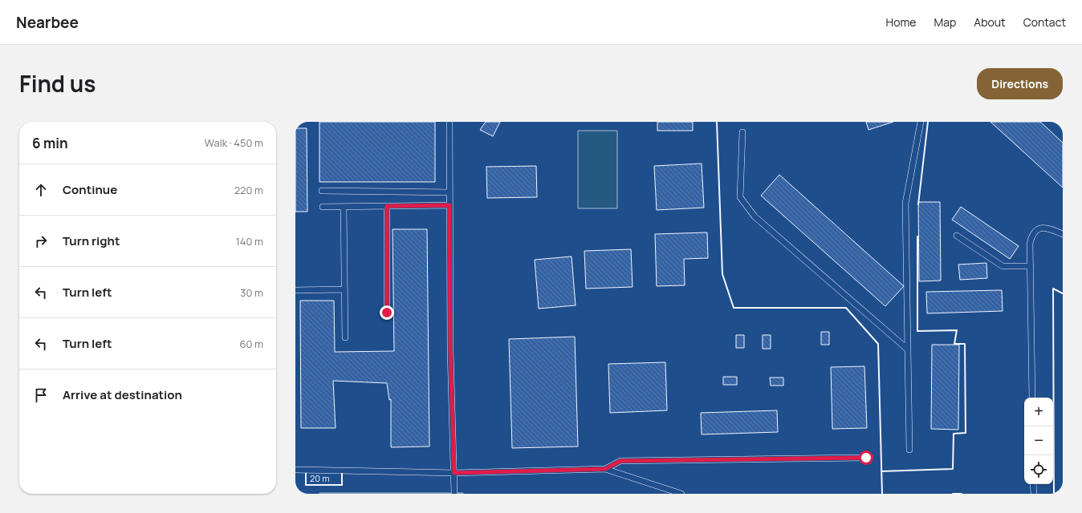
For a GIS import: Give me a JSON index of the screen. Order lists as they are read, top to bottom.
{
  "scale_bar": "20 m",
  "page": {
    "header": "Nearbee",
    "nav": [
      "Home",
      "Map",
      "About",
      "Contact"
    ],
    "title": "Find us",
    "buttons": "Directions",
    "heading": ["6 min", "Walk · 450 m"],
    "list": [
      ["Continue", "220 m"],
      ["Turn right", "140 m"],
      ["Turn left", "30 m"],
      ["Turn left", "60 m"],
      "Arrive at destination"
    ],
    "map_buttons": ["+", "−"],
    "scale": "20 m"
  }
}
